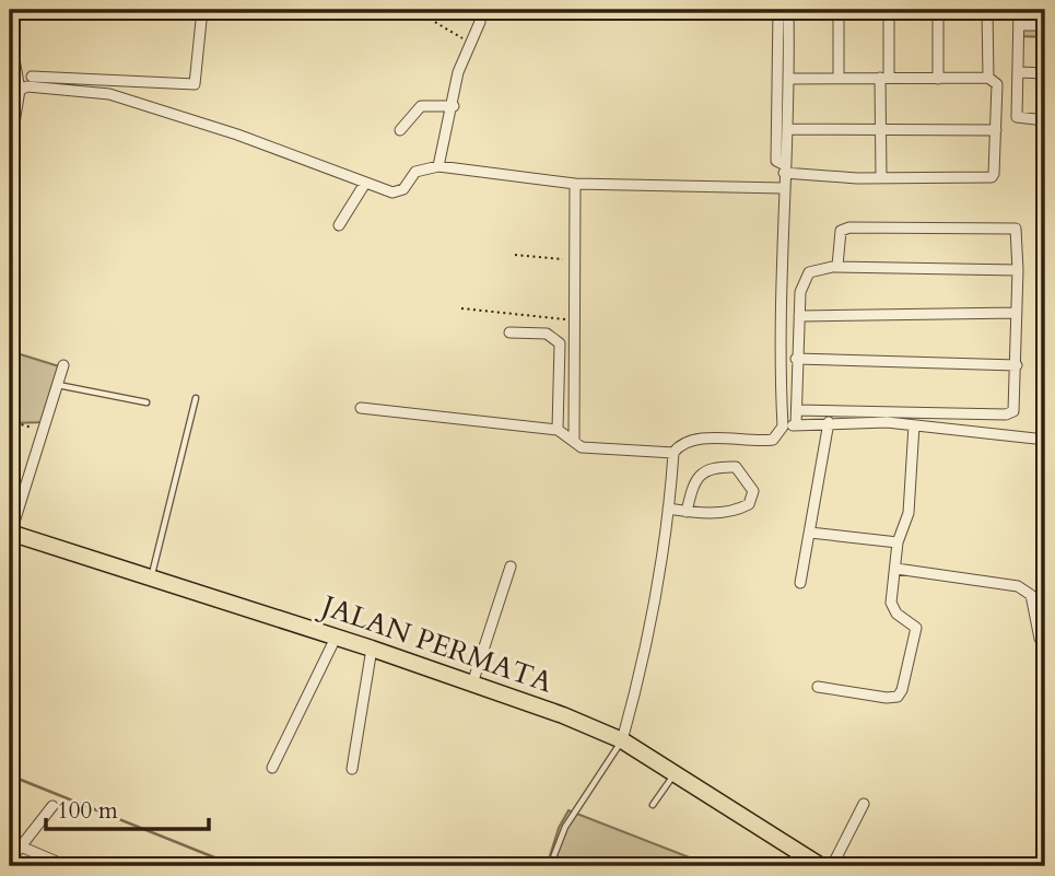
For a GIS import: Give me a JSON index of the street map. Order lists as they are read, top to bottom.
{
  "streets": {
    "main road": ["JALAN PERMATA"]
  },
  "scale_bar": "100 m"
}
